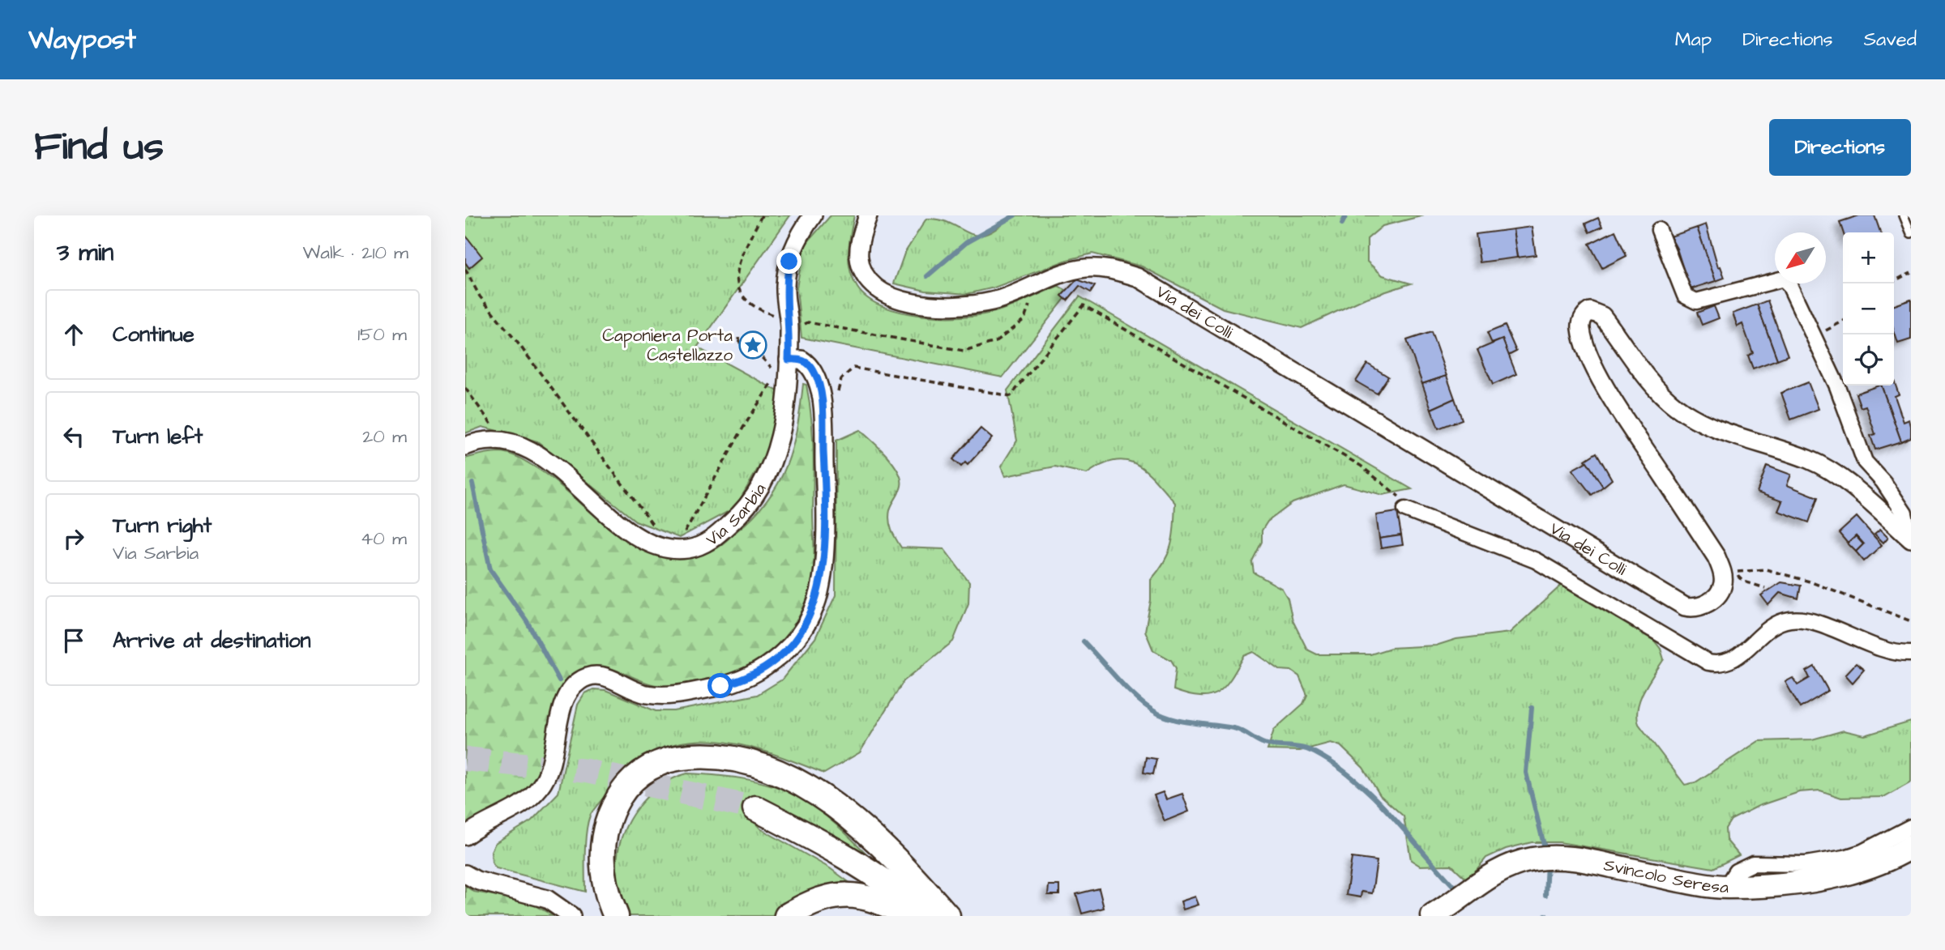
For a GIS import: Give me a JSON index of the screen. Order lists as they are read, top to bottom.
{
  "streets": {
    "main road": ["Svincolo Seresa"],
    "street": ["Via dei Colli", "Via Sarbia"]
  },
  "places": {
    "place": ["Caponiera Porta Castellazzo"]
  },
  "north": "bottom left",
  "page": {
    "header": "Waypost",
    "nav": ["Map", "Directions", "Saved"],
    "buttons": "Directions",
    "title": "Find us",
    "heading": ["3 min", "Walk · 210 m"],
    "map_buttons": ["+", "−"],
    "list": [
      ["Continue", "150 m"],
      ["Turn left", "20 m"],
      ["Turn right", "Via Sarbia", "40 m"],
      "Arrive at destination"
    ]
  }
}
